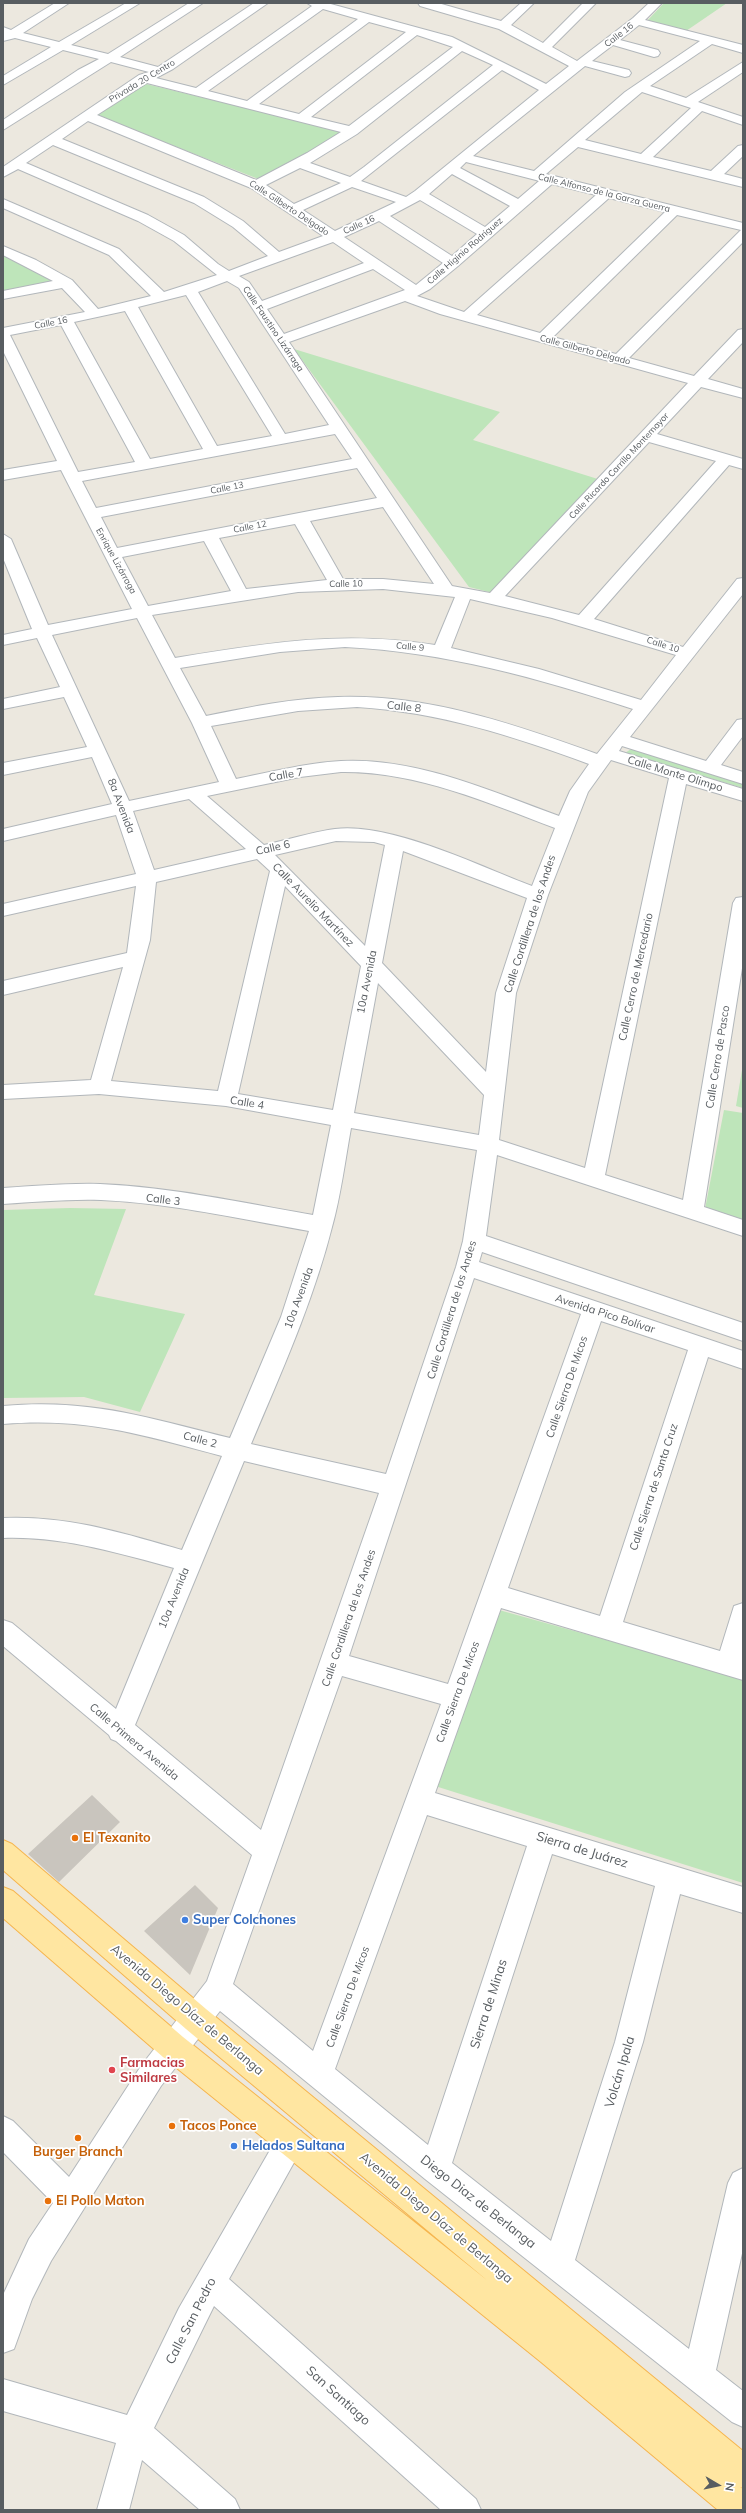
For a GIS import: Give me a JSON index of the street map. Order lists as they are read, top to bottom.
{
  "streets": {
    "main road": ["Avenida Diego Díaz de Berlanga"],
    "street": [
      "Calle 16",
      "Privada 20 Centro",
      "Calle Alfonso de la Garza Guerra",
      "Calle Gilberto Delgado",
      "Calle Higinio Rodriguez",
      "Calle Faustino Lizárraga",
      "Calle Ricardo Carrillo Montemayor",
      "Calle 13",
      "Calle 12",
      "Enrique Lizárraga",
      "Calle 10",
      "Calle 9",
      "Calle 8",
      "Calle Monte Olimpo",
      "Calle 7",
      "8a Avenida",
      "Calle 6",
      "Calle Aurelio Martínez",
      "Calle Cordillera de los Andes",
      "Calle Cerro de Mercedario",
      "10a Avenida",
      "Calle Cerro de Pasco",
      "Calle 4",
      "Calle 3",
      "Avenida Pico Bolívar",
      "Calle Sierra De Micos",
      "Calle 2",
      "Calle Sierra de Santa Cruz",
      "Calle Primera Avenida",
      "Sierra de Juárez",
      "Sierra de Minas",
      "Volcán Ipala",
      "Diego Diaz de Berlanga",
      "Calle San Pedro",
      "San Santiago"
    ]
  },
  "crossings": [
    ["Calle 16", "Calle Alfonso de la Garza Guerra"],
    ["Calle 16", "Calle Gilberto Delgado"],
    ["Calle 16", "Calle Faustino Lizárraga"],
    ["Privada 20 Centro", "Calle Gilberto Delgado"],
    ["Privada 20 Centro", "Calle Faustino Lizárraga"],
    ["Calle Alfonso de la Garza Guerra", "Calle Higinio Rodriguez"],
    ["Calle Gilberto Delgado", "Calle Higinio Rodriguez"],
    ["Calle Gilberto Delgado", "Calle Ricardo Carrillo Montemayor"],
    ["Calle Higinio Rodriguez", "Calle Faustino Lizárraga"],
    ["Calle Faustino Lizárraga", "Calle 13"],
    ["Calle Faustino Lizárraga", "Calle 12"],
    ["Calle Faustino Lizárraga", "Calle 10"],
    ["Calle Ricardo Carrillo Montemayor", "Calle 10"],
    ["Calle 13", "Enrique Lizárraga"],
    ["Calle 12", "Enrique Lizárraga"],
    ["Enrique Lizárraga", "Calle 10"],
    ["Enrique Lizárraga", "Calle 9"],
    ["Enrique Lizárraga", "Calle 8"],
    ["Enrique Lizárraga", "Calle 7"],
    ["Calle 10", "8a Avenida"],
    ["Calle 10", "Calle Cordillera de los Andes"],
    ["Calle 9", "Calle Cordillera de los Andes"],
    ["Calle 8", "Calle Monte Olimpo"],
    ["Calle 8", "Calle Cordillera de los Andes"],
    ["Calle Monte Olimpo", "Calle Cordillera de los Andes"],
    ["Calle Monte Olimpo", "Calle Cerro de Mercedario"],
    ["Calle 7", "8a Avenida"],
    ["Calle 7", "Calle Aurelio Martínez"],
    ["Calle 7", "Calle Cordillera de los Andes"],
    ["8a Avenida", "Calle 6"],
    ["8a Avenida", "Calle 4"],
    ["Calle 6", "Calle Aurelio Martínez"],
    ["Calle 6", "Calle Cordillera de los Andes"],
    ["Calle 6", "10a Avenida"],
    ["Calle Aurelio Martínez", "Calle Cordillera de los Andes"],
    ["Calle Aurelio Martínez", "10a Avenida"],
    ["Calle Cordillera de los Andes", "Calle 4"],
    ["Calle Cordillera de los Andes", "Avenida Pico Bolívar"],
    ["Calle Cordillera de los Andes", "Calle 2"],
    ["Calle Cordillera de los Andes", "Calle Primera Avenida"],
    ["Calle Cordillera de los Andes", "Avenida Diego Díaz de Berlanga"],
    ["Calle Cordillera de los Andes", "Diego Diaz de Berlanga"],
    ["Calle Cerro de Mercedario", "Calle 4"],
    ["10a Avenida", "Calle 4"],
    ["10a Avenida", "Calle 3"],
    ["10a Avenida", "Calle 2"],
    ["10a Avenida", "Calle Primera Avenida"],
    ["Calle Cerro de Pasco", "Calle 4"],
    ["Avenida Pico Bolívar", "Calle Sierra De Micos"],
    ["Avenida Pico Bolívar", "Calle Sierra de Santa Cruz"],
    ["Calle Sierra De Micos", "Sierra de Juárez"],
    ["Calle Sierra De Micos", "Diego Diaz de Berlanga"],
    ["Sierra de Juárez", "Sierra de Minas"],
    ["Sierra de Juárez", "Volcán Ipala"],
    ["Sierra de Minas", "Diego Diaz de Berlanga"],
    ["Volcán Ipala", "Diego Diaz de Berlanga"],
    ["Calle San Pedro", "San Santiago"]
  ],
  "places": [
    "El Texanito",
    "Super Colchones",
    "Farmacias Similares",
    "Tacos Ponce",
    "Burger Branch",
    "Helados Sultana",
    "El Pollo Maton"
  ],
  "north": "right"
}
